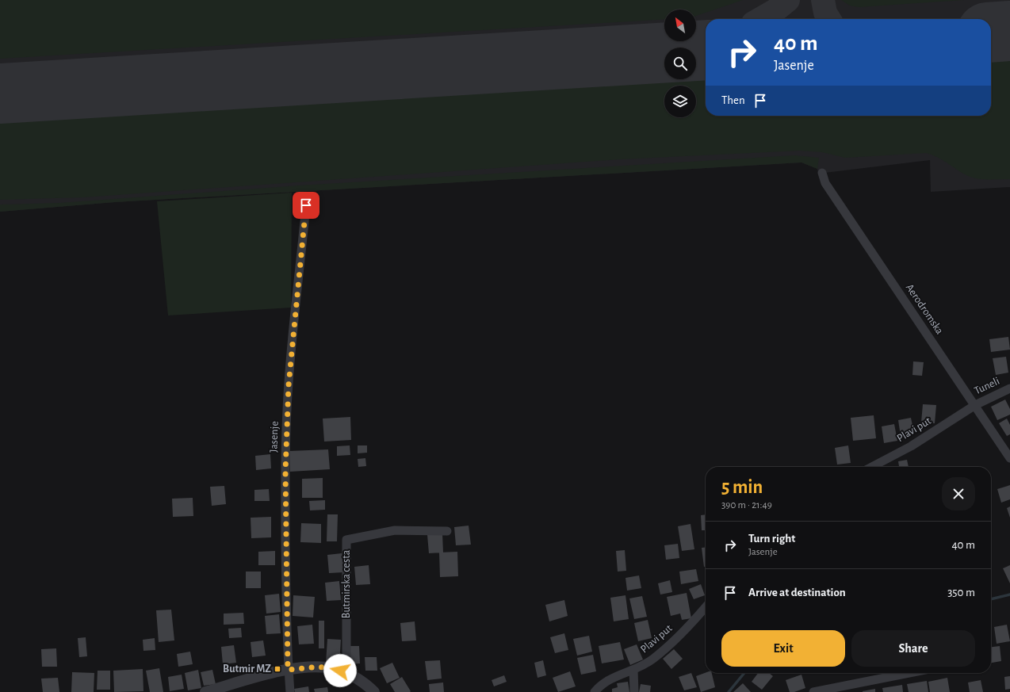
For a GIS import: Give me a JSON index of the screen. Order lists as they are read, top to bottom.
{
  "streets": {
    "street": [
      "Aerodromska",
      "Tuneli",
      "Plavi put",
      "Jasenje",
      "Butmirska cesta"
    ]
  },
  "crossings": [
    ["Aerodromska", "Tuneli"],
    ["Aerodromska", "Plavi put"],
    ["Tuneli", "Plavi put"]
  ],
  "places": {
    "transit": ["Butmir MZ"]
  },
  "north": "top left",
  "page": {
    "turn": ["40 m", "Jasenje"],
    "then": "Then",
    "heading": ["5 min", "390 m · 21:49"],
    "list": [
      {
        "name": "Turn right",
        "note": "Jasenje",
        "value": "40 m"
      },
      {
        "name": "Arrive at destination",
        "value": "350 m"
      }
    ],
    "buttons": ["Exit", "Share"]
  }
}
